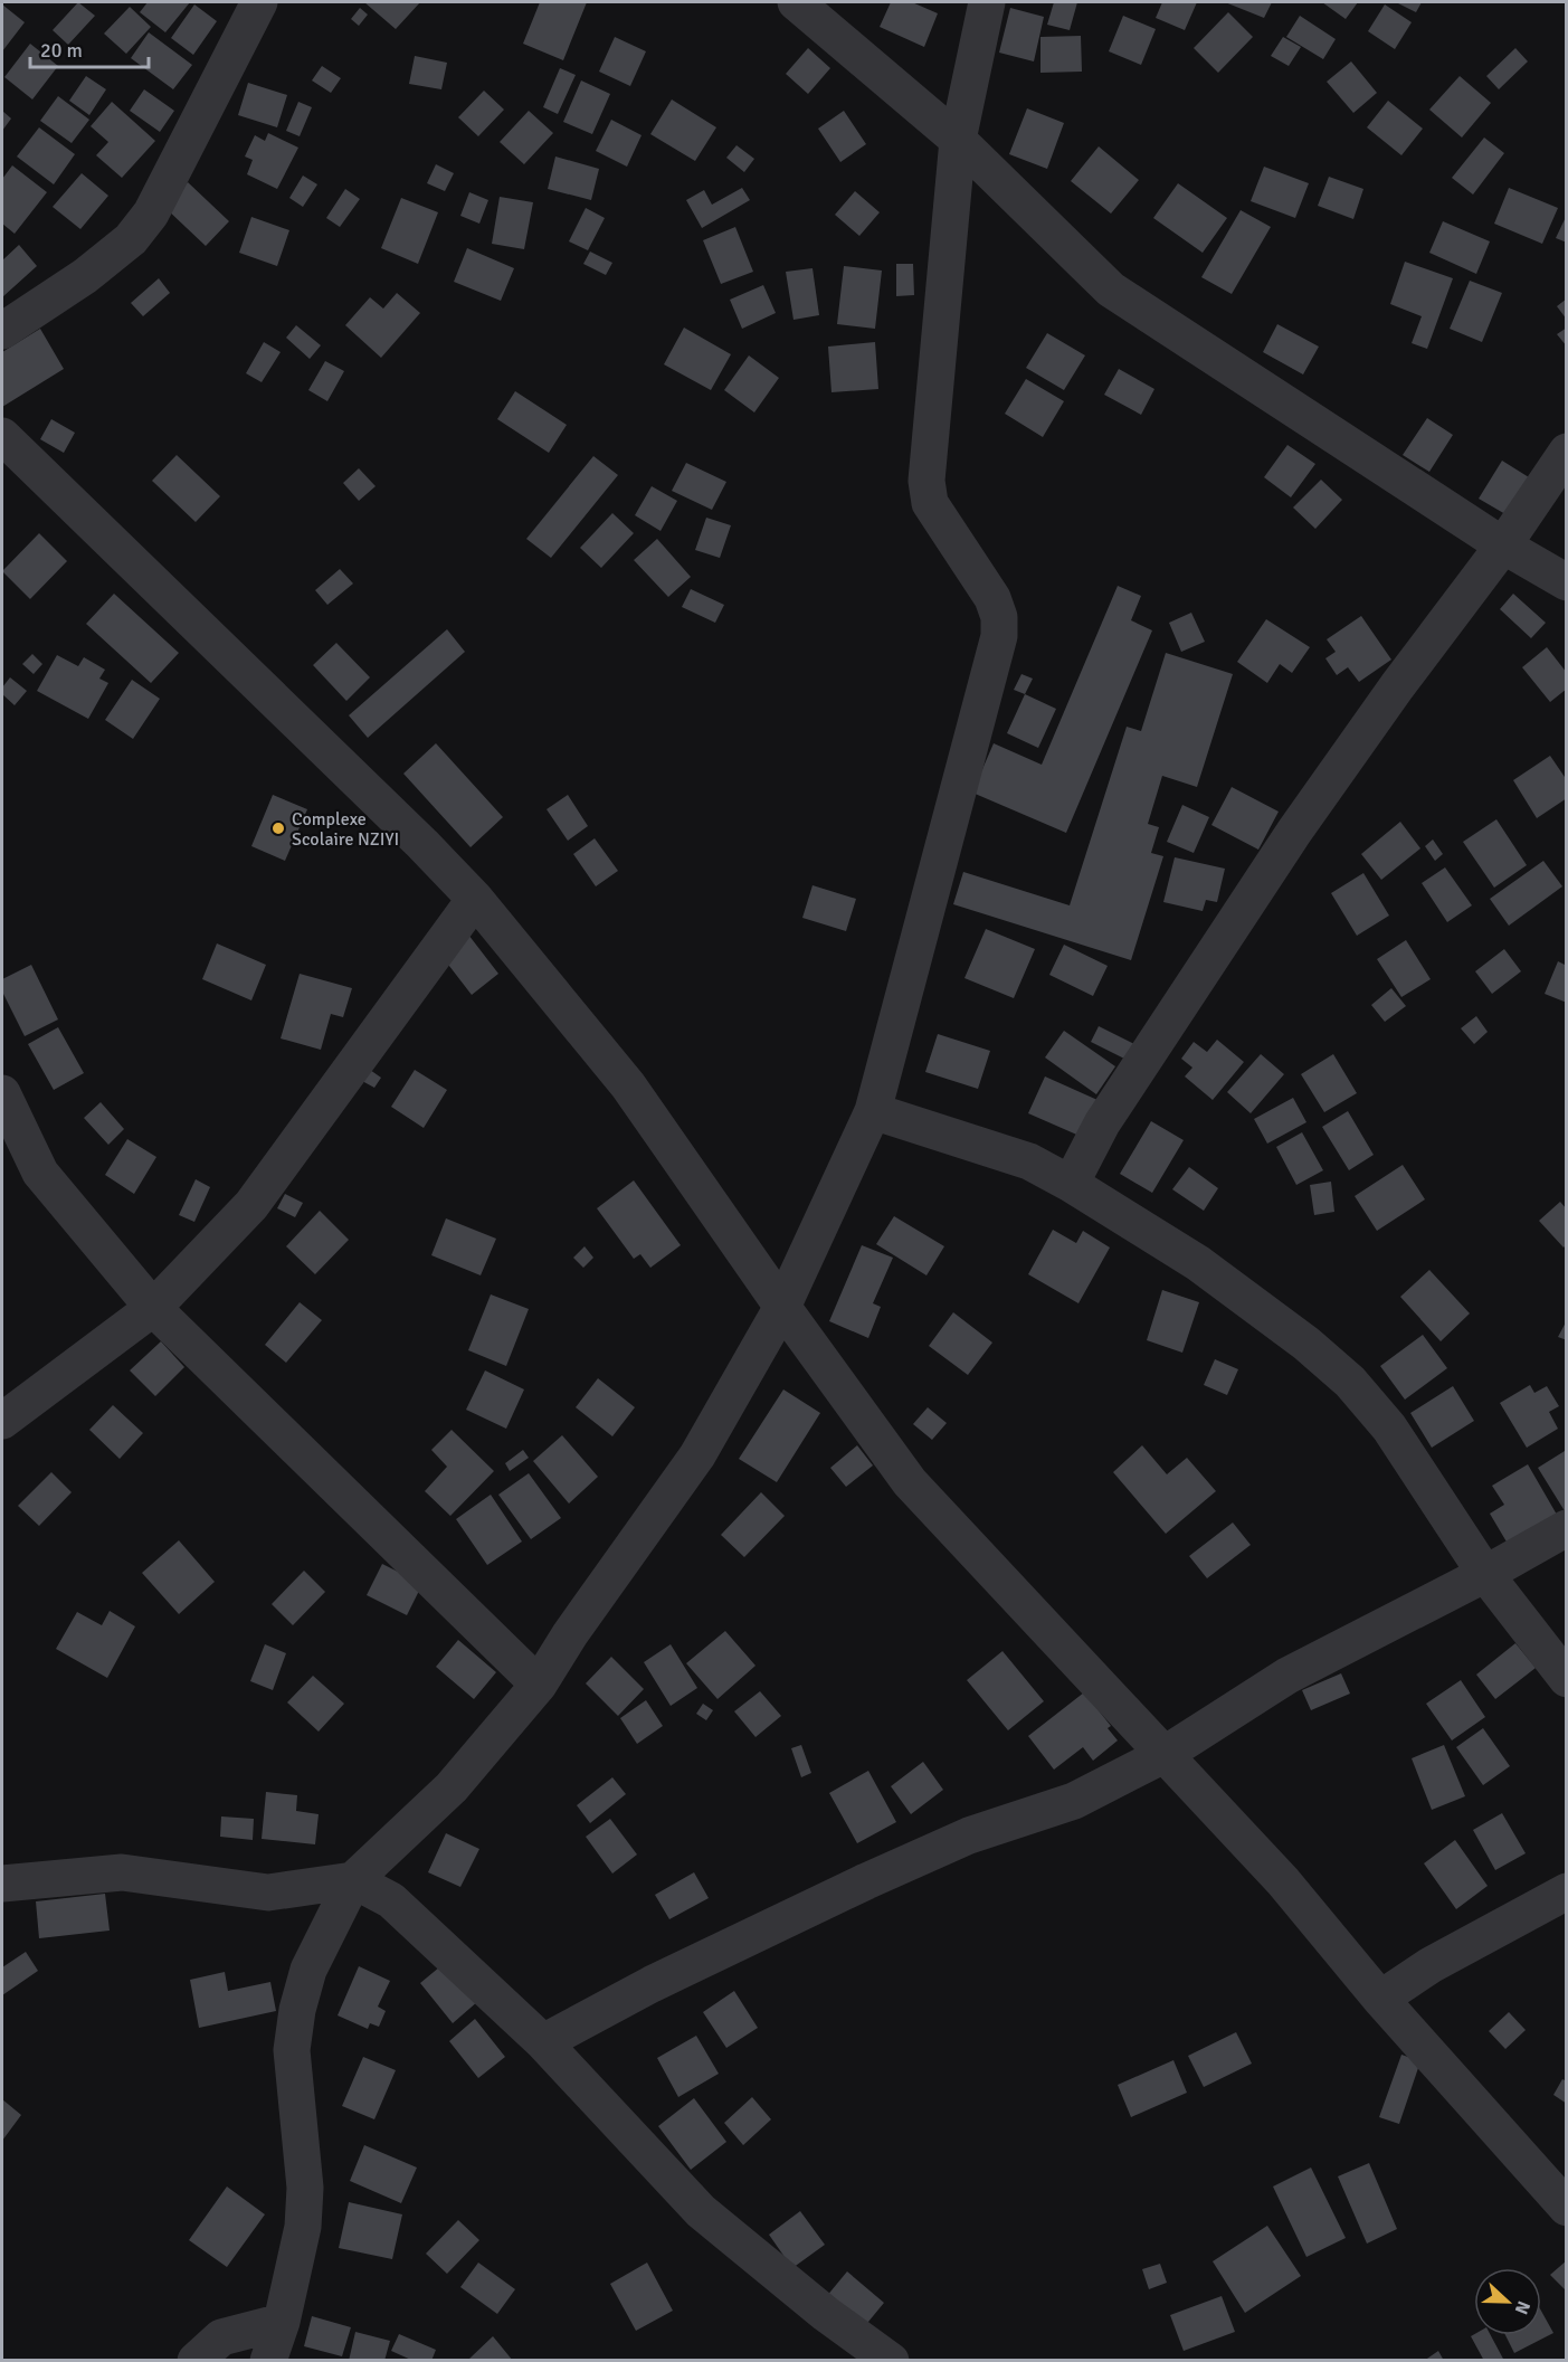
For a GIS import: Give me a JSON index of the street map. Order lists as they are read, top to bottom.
{
  "places": ["Complexe Scolaire NZIYI"],
  "scale_bar": "20 m",
  "north": "right"
}
